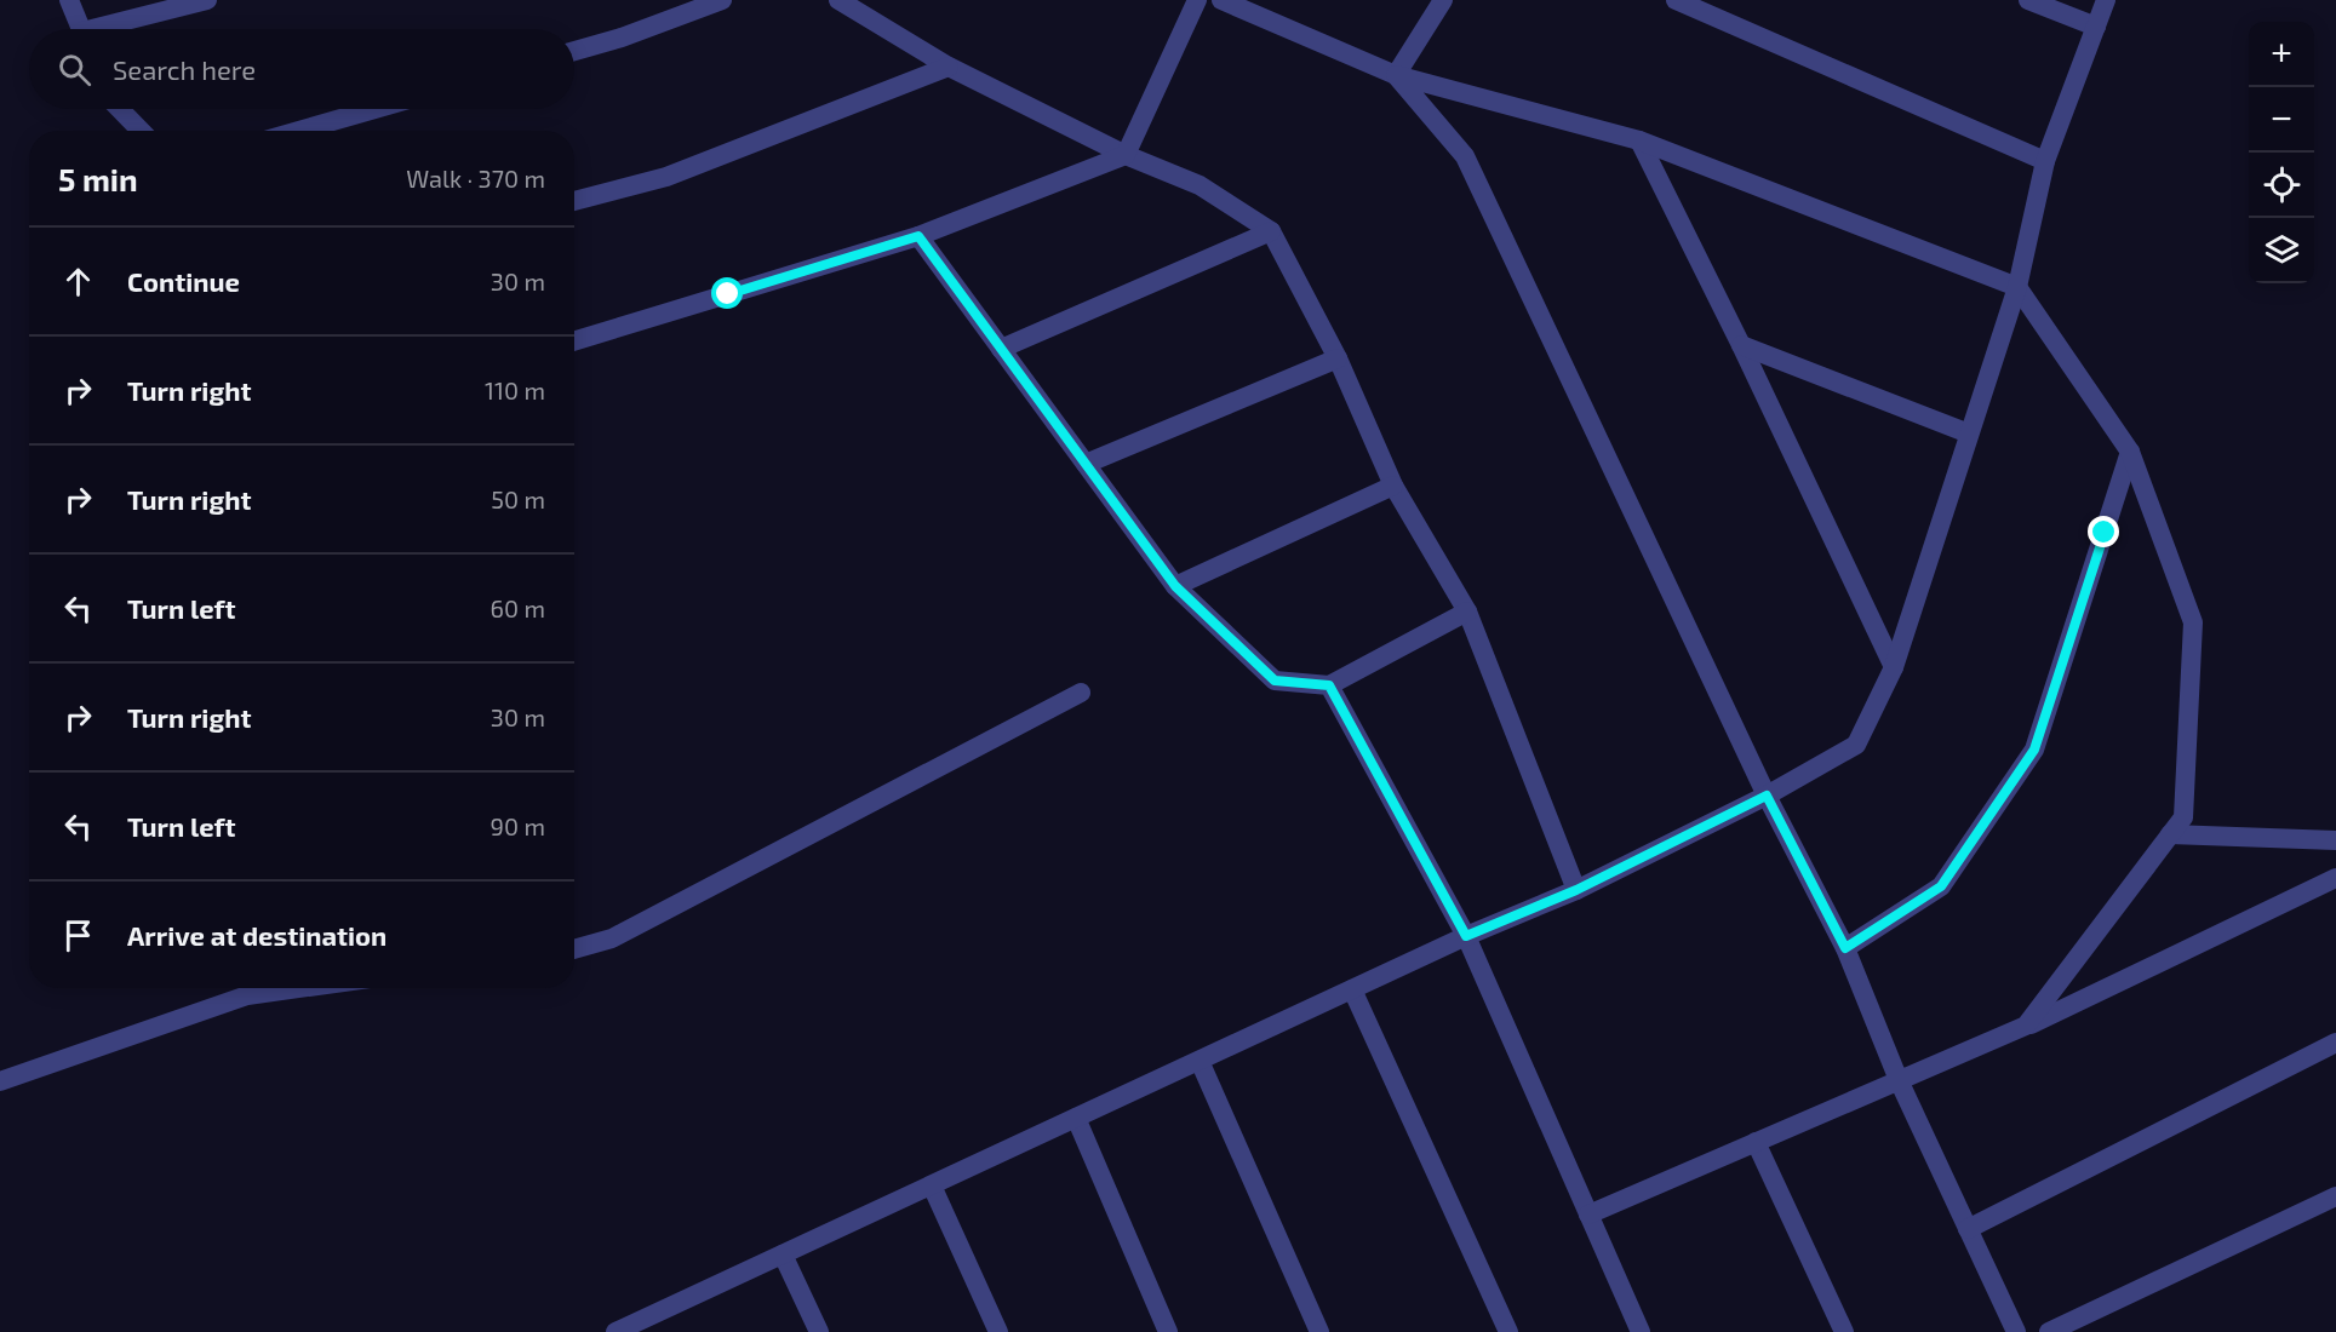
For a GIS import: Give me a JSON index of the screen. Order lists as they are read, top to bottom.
{
  "page": {
    "map_buttons": ["+", "−"],
    "search": "Search here",
    "heading": ["5 min", "Walk · 370 m"],
    "list": [
      ["Continue", "30 m"],
      ["Turn right", "110 m"],
      ["Turn right", "50 m"],
      ["Turn left", "60 m"],
      ["Turn right", "30 m"],
      ["Turn left", "90 m"],
      "Arrive at destination"
    ]
  }
}
